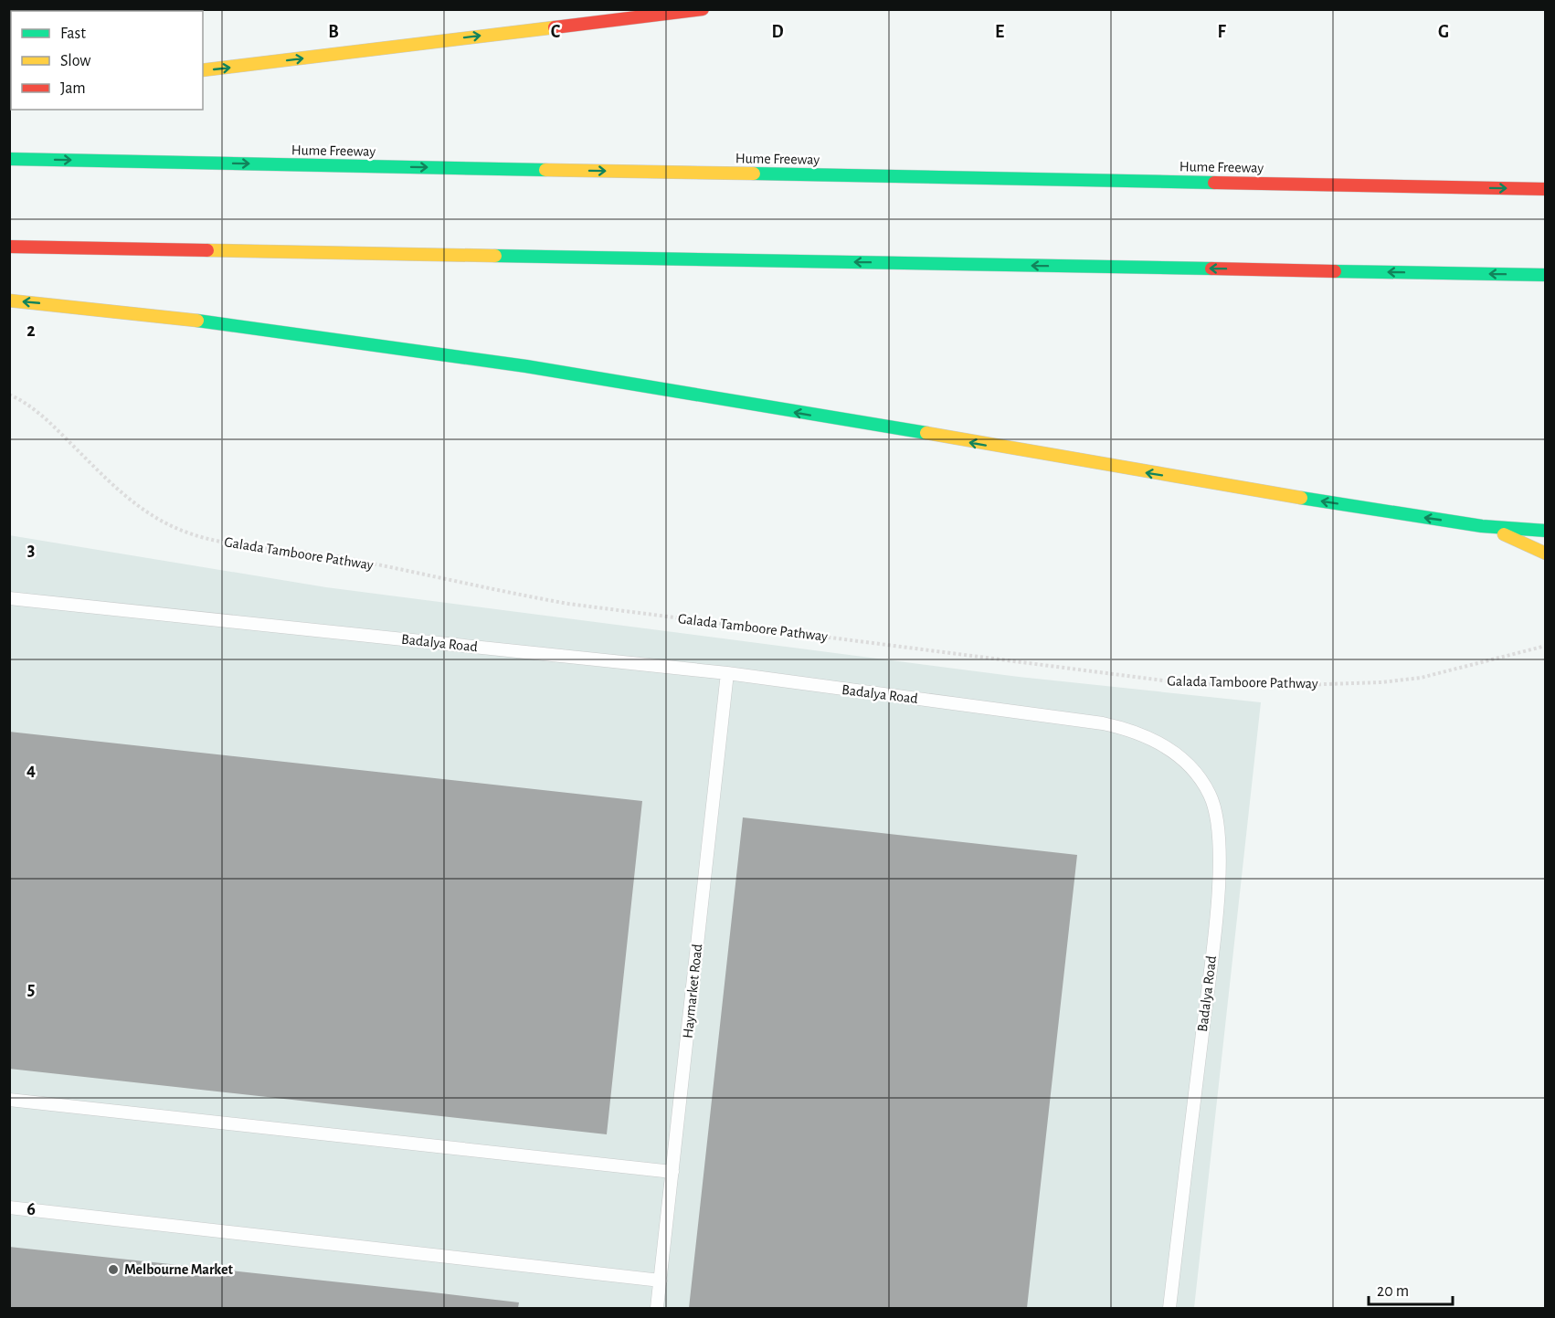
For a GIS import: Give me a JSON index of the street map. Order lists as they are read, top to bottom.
{
  "streets": {
    "highway": ["Hume Freeway"],
    "lane": ["Badalya Road", "Haymarket Road"],
    "path": ["Galada Tamboore Pathway"]
  },
  "crossings": [
    ["Badalya Road", "Haymarket Road"]
  ],
  "places": ["Melbourne Market"],
  "legend": ["Fast", "Slow", "Jam"],
  "scale_bar": "20 m",
  "grid": {
    "columns": [
      "B",
      "C",
      "D",
      "E",
      "F",
      "G"
    ],
    "rows": [
      "2",
      "3",
      "4",
      "5",
      "6"
    ]
  }
}
